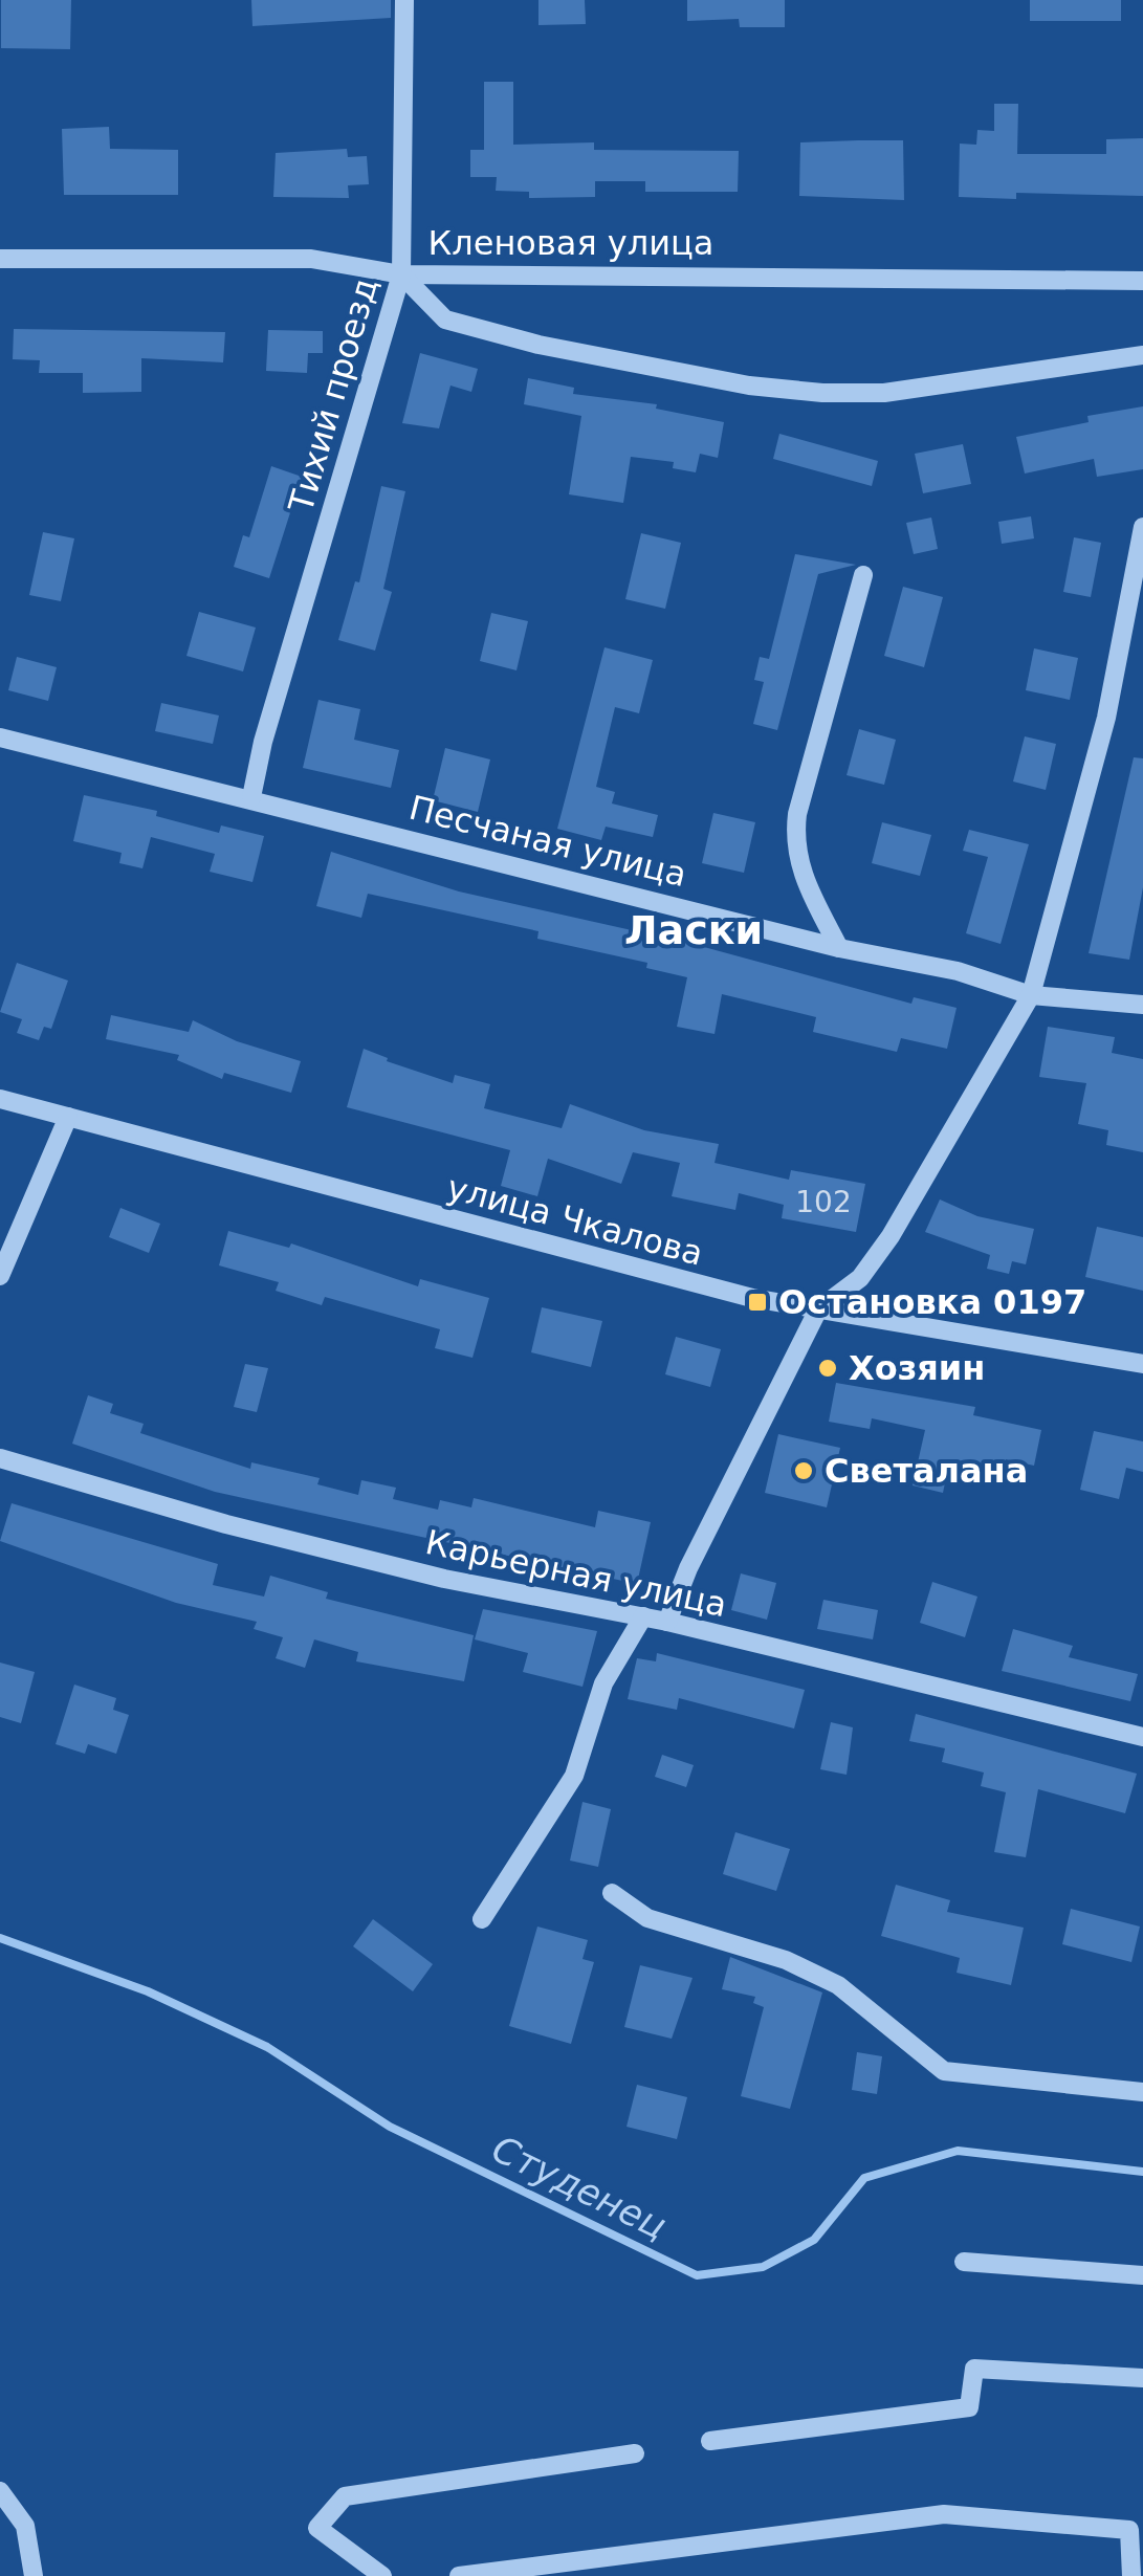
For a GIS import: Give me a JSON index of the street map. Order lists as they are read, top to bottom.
{
  "streets": {
    "street": [
      "Кленовая улица",
      "Тихий проезд",
      "Песчаная улица",
      "улица Чкалова",
      "Карьерная улица"
    ]
  },
  "crossings": [
    ["Кленовая улица", "Тихий проезд"],
    ["Тихий проезд", "Песчаная улица"]
  ],
  "districts": ["Ласки"],
  "water": ["Студенец"],
  "places": {
    "transit": ["Остановка 0197"],
    "other": ["Хозяин", "Светалана"]
  },
  "house_numbers": ["102"]
}
